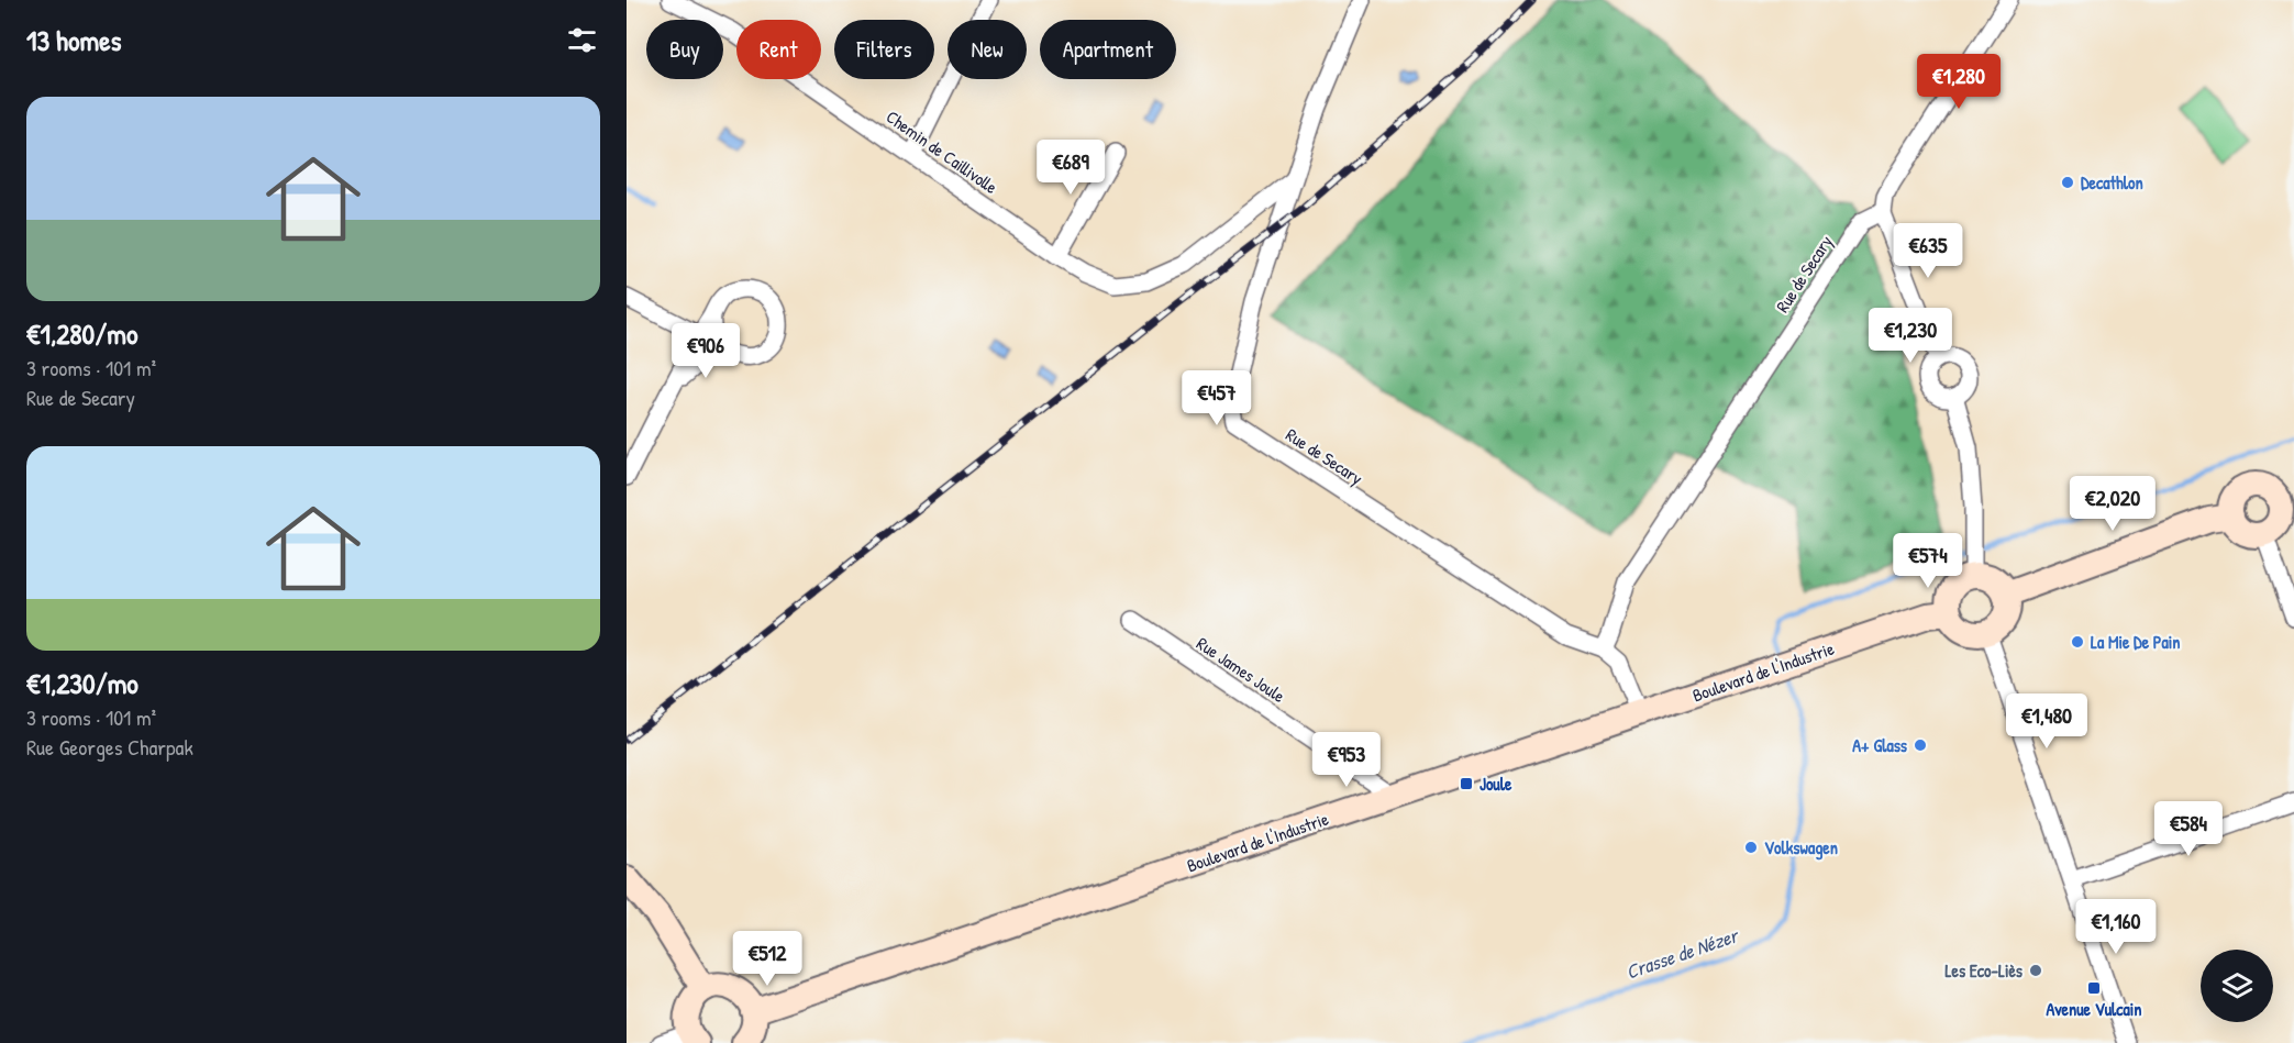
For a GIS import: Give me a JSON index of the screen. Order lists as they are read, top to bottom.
{
  "streets": {
    "street": [
      "Chemin de Caillivolle",
      "Rue de Secary",
      "Rue James Joule",
      "Boulevard de l'Industrie"
    ]
  },
  "crossings": [
    ["Chemin de Caillivolle", "Rue de Secary"],
    ["Rue James Joule", "Boulevard de l'Industrie"]
  ],
  "water": ["Crasse de Nézer"],
  "places": {
    "other": [
      "Decathlon",
      "La Mie De Pain",
      "A+ Glass",
      "Volkswagen",
      "Les Eco-Liès"
    ],
    "transit": ["Joule", "Avenue Vulcain"]
  },
  "page": {
    "heading": "13 homes",
    "chip": [
      "Buy",
      "Rent",
      "Filters",
      "New",
      "Apartment"
    ],
    "price": [
      "€1,280",
      "€689",
      "€635",
      "€1,230",
      "€906",
      "€457",
      "€2,020",
      "€574",
      "€1,480",
      "€953",
      "€584",
      "€1,160",
      "€512"
    ],
    "list": [
      {
        "name": "€1,280/mo",
        "note": "3 rooms · 101 m² · Rue de Secary"
      },
      {
        "name": "€1,230/mo",
        "note": "3 rooms · 101 m² · Rue Georges Charpak"
      }
    ]
  }
}
